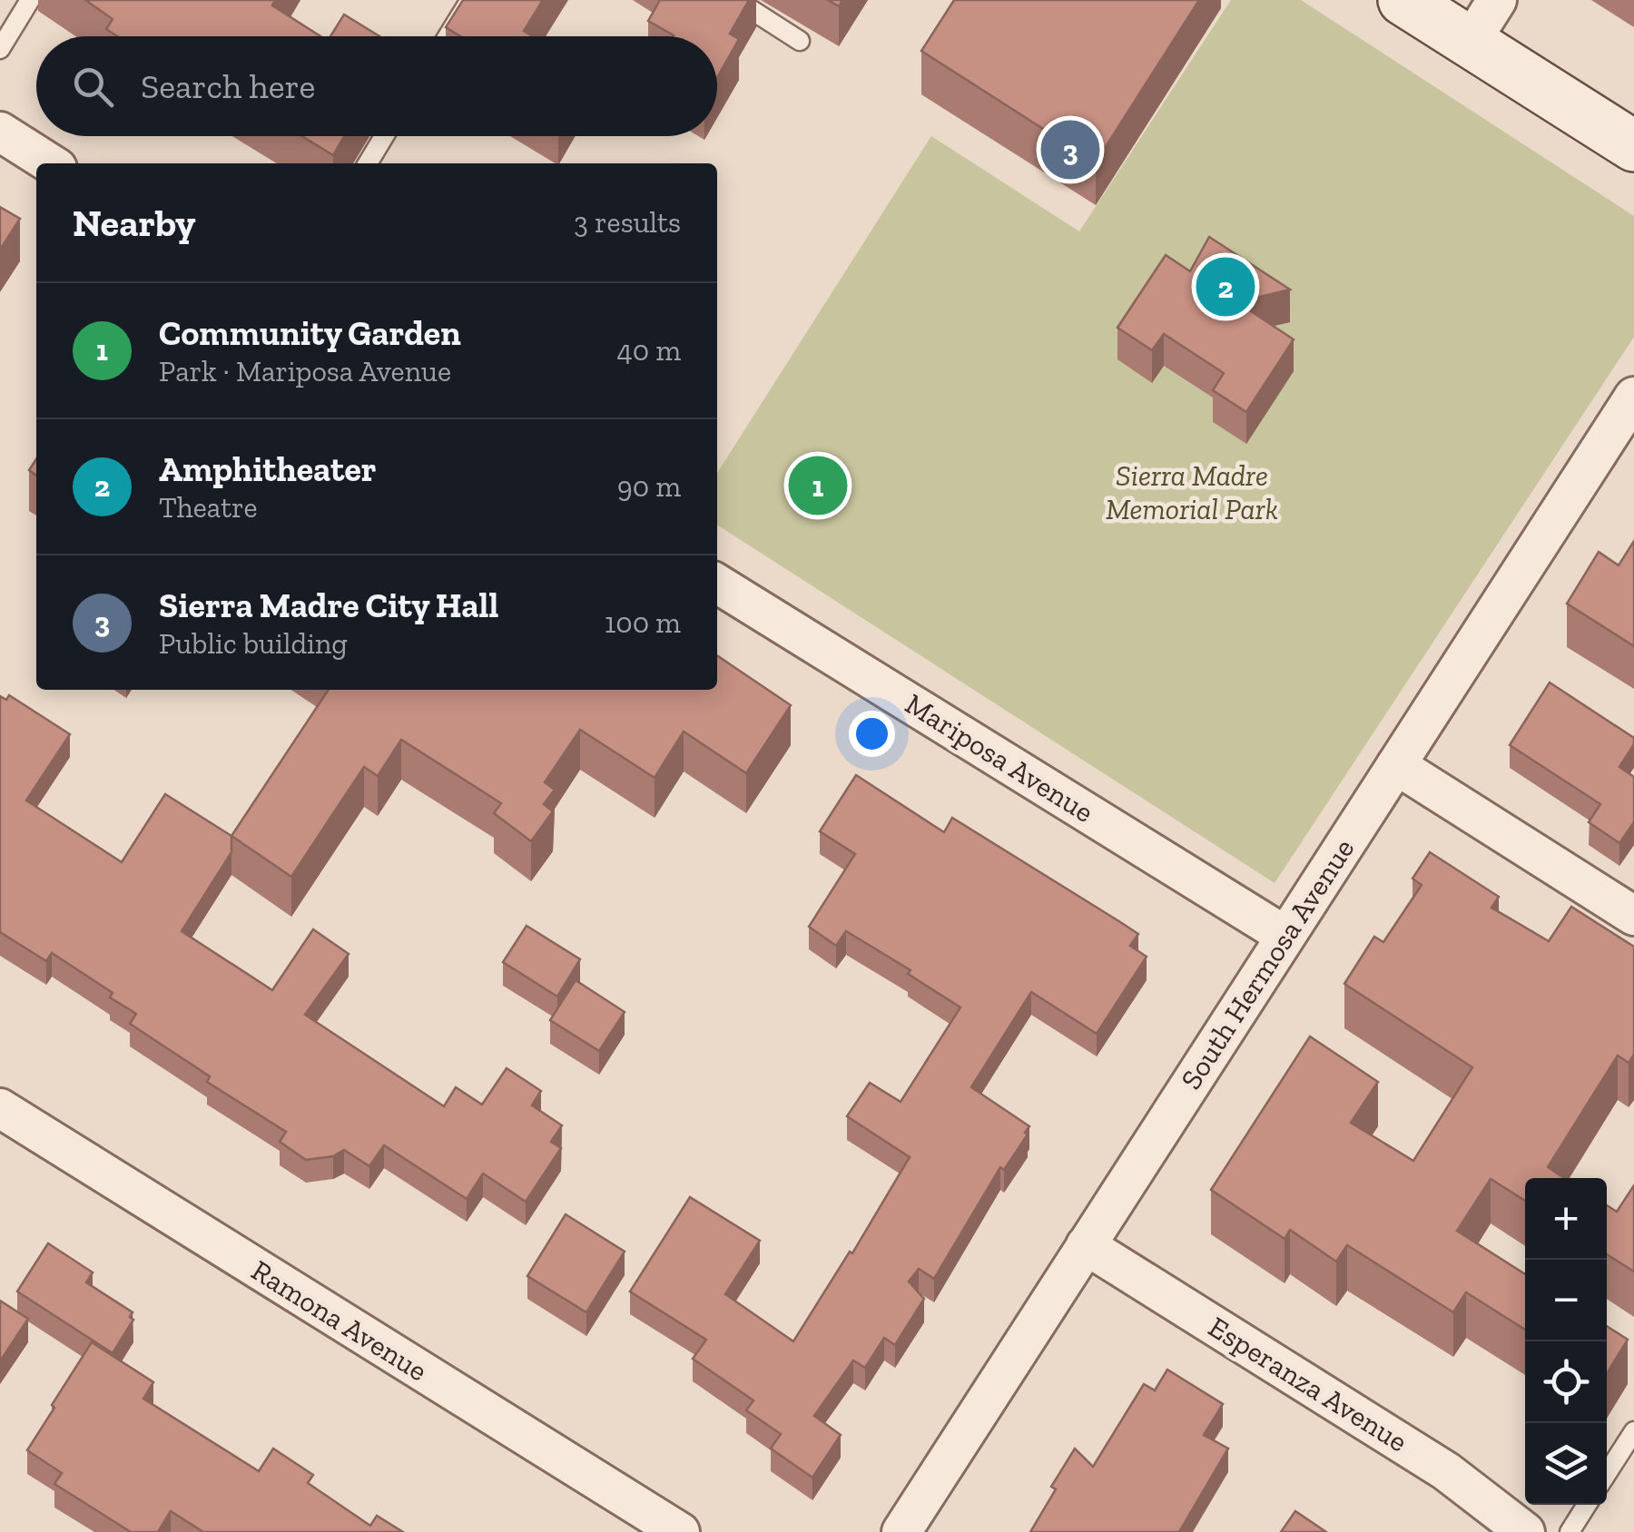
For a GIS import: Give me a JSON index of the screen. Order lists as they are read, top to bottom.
{
  "streets": {
    "street": [
      "Mariposa Avenue",
      "South Hermosa Avenue",
      "Ramona Avenue",
      "Esperanza Avenue"
    ]
  },
  "crossings": [
    ["Mariposa Avenue", "South Hermosa Avenue"],
    ["South Hermosa Avenue", "Esperanza Avenue"]
  ],
  "parks": ["Sierra Madre Memorial Park"],
  "page": {
    "search": "Search here",
    "pins": ["3", "2", "1"],
    "heading": ["Nearby", "3 results"],
    "list": [
      {
        "mark": "1",
        "name": "Community Garden",
        "note": "Park · Mariposa Avenue",
        "value": "40 m"
      },
      {
        "mark": "2",
        "name": "Amphitheater",
        "note": "Theatre",
        "value": "90 m"
      },
      {
        "mark": "3",
        "name": "Sierra Madre City Hall",
        "note": "Public building",
        "value": "100 m"
      }
    ],
    "map_buttons": ["+", "−"]
  }
}
